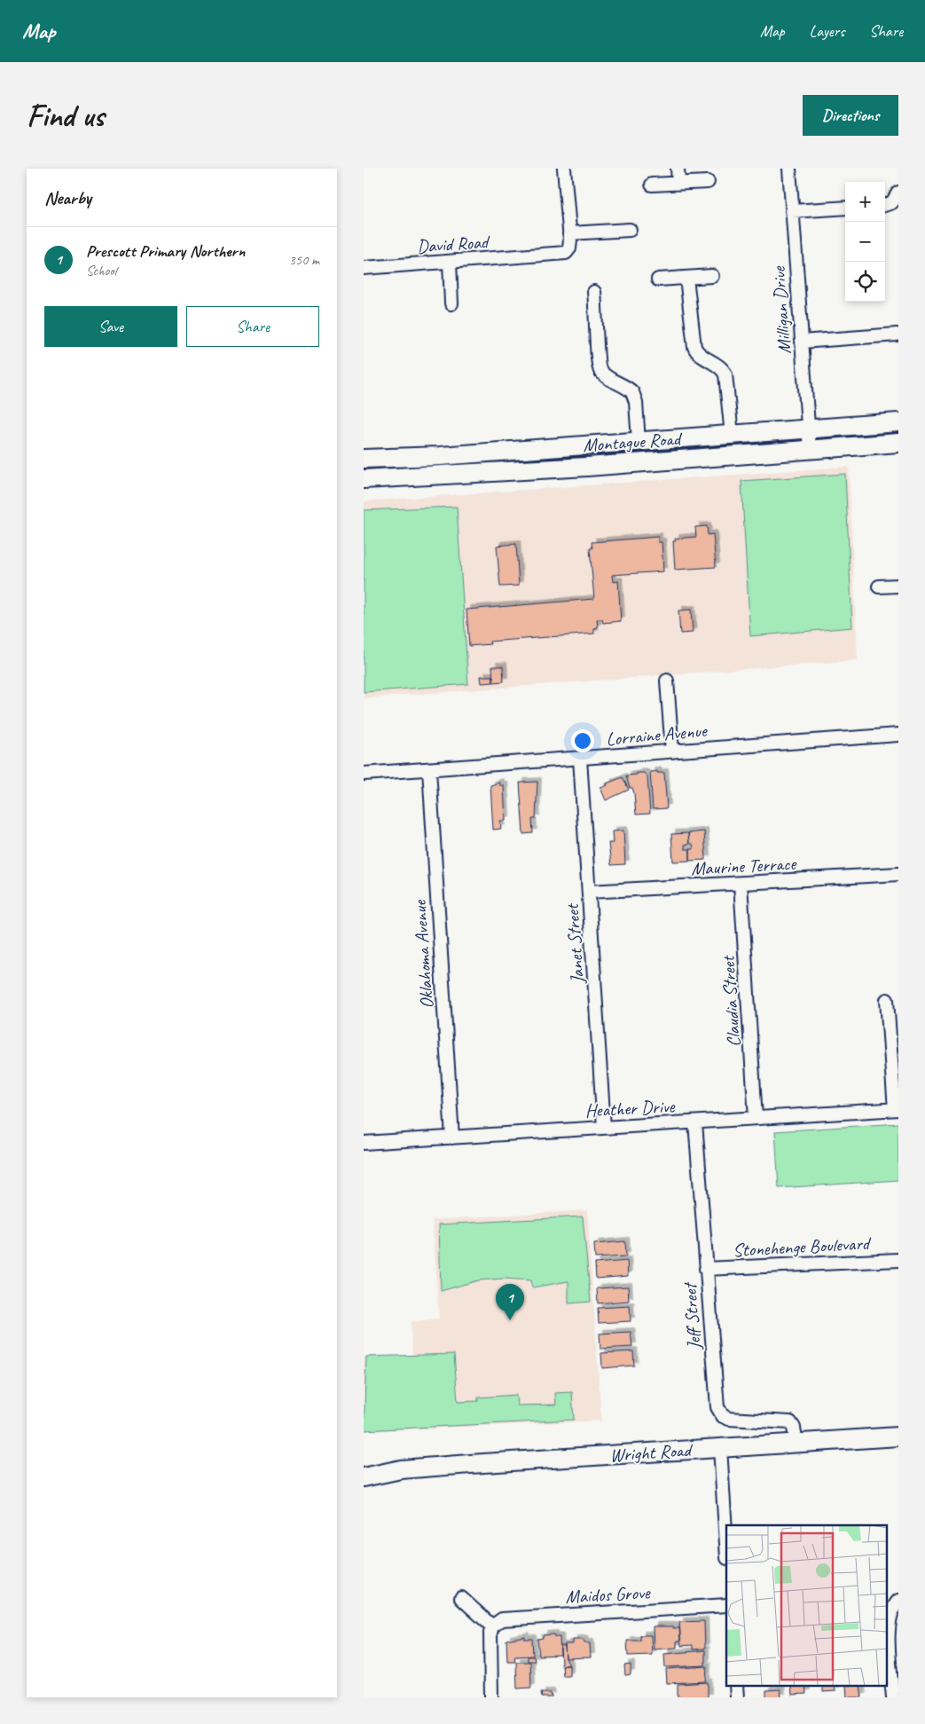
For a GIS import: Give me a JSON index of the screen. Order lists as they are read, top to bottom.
{
  "streets": {
    "main road": ["Montague Road", "Wright Road"],
    "street": [
      "David Road",
      "Milligan Drive",
      "Lorraine Avenue",
      "Maurine Terrace",
      "Janet Street",
      "Oklahoma Avenue",
      "Claudia Street",
      "Heather Drive",
      "Stonehenge Boulevard",
      "Jeff Street",
      "Maidos Grove"
    ]
  },
  "crossings": [
    ["Milligan Drive", "Montague Road"],
    ["Lorraine Avenue", "Janet Street"],
    ["Lorraine Avenue", "Oklahoma Avenue"],
    ["Maurine Terrace", "Janet Street"],
    ["Maurine Terrace", "Claudia Street"],
    ["Janet Street", "Heather Drive"],
    ["Oklahoma Avenue", "Heather Drive"],
    ["Claudia Street", "Heather Drive"],
    ["Heather Drive", "Jeff Street"],
    ["Stonehenge Boulevard", "Jeff Street"],
    ["Jeff Street", "Wright Road"]
  ],
  "page": {
    "header": "Map",
    "nav": ["Map", "Layers", "Share"],
    "buttons": [
      "Directions",
      ["Save", "Share"]
    ],
    "title": "Find us",
    "heading": "Nearby",
    "map_buttons": ["+", "−"],
    "list": [
      {
        "mark": "1",
        "name": "Prescott Primary Northern",
        "note": "School",
        "value": "350 m"
      }
    ],
    "pins": "1"
  }
}
